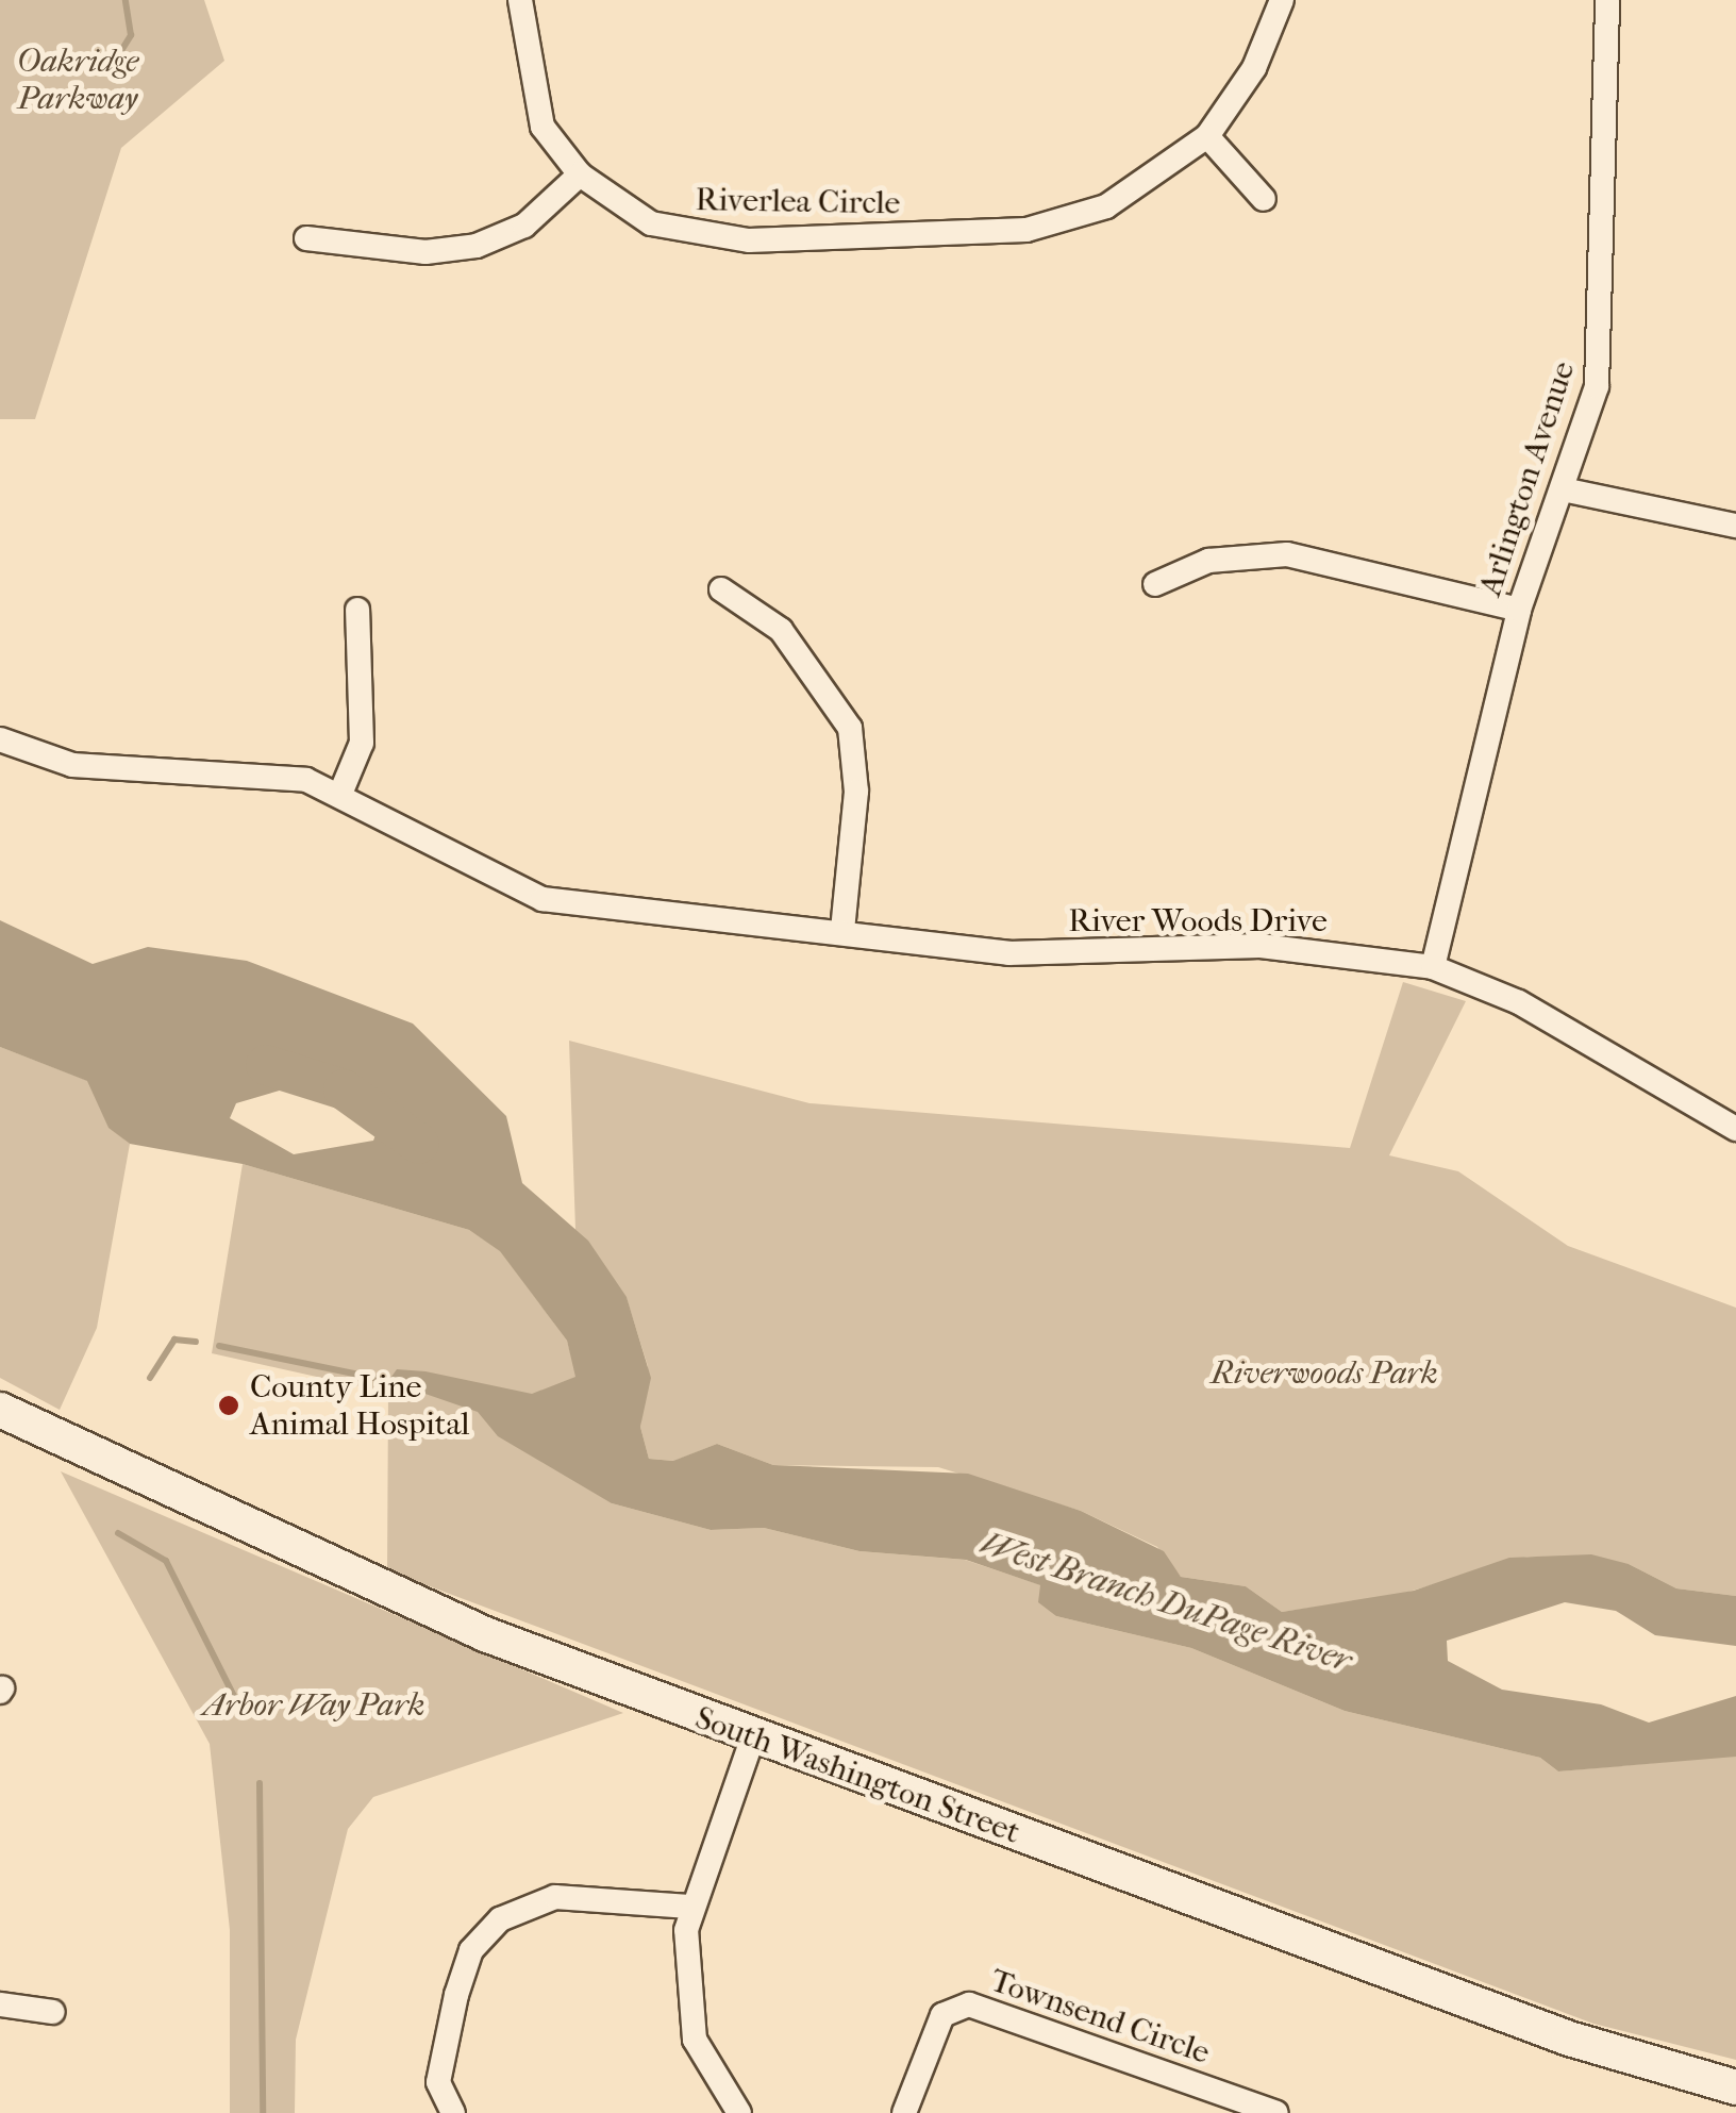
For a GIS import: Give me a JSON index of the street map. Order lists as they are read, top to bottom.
{
  "streets": {
    "main road": ["South Washington Street"],
    "street": [
      "Riverlea Circle",
      "Arlington Avenue",
      "River Woods Drive",
      "Townsend Circle"
    ]
  },
  "crossings": [
    ["Arlington Avenue", "River Woods Drive"]
  ],
  "water": ["West Branch DuPage River"],
  "parks": ["Oakridge Parkway", "Riverwoods Park", "Arbor Way Park"],
  "places": ["County Line Animal Hospital"]
}
